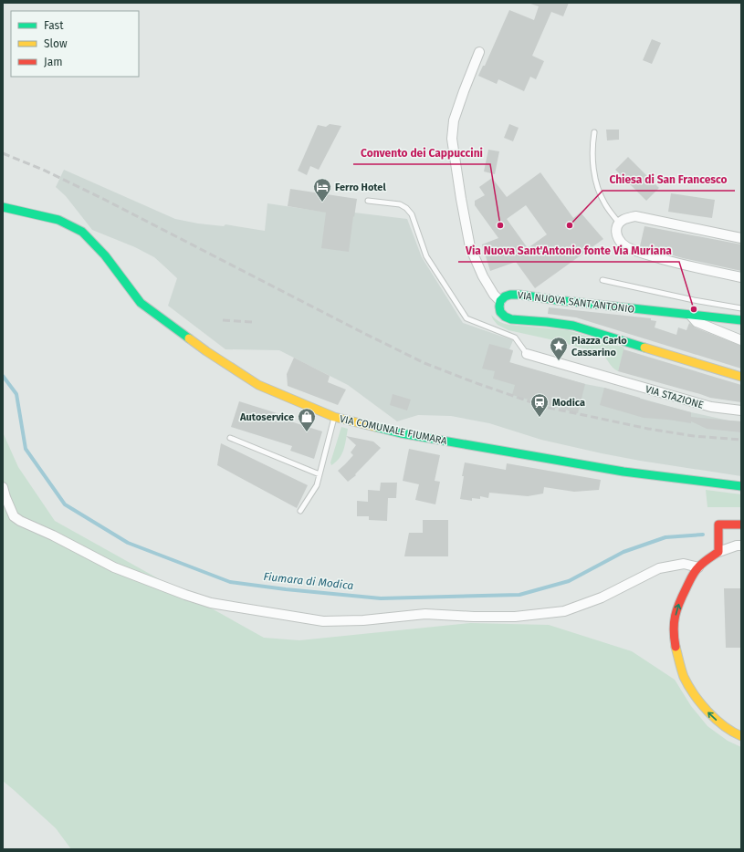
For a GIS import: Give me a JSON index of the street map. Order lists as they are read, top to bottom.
{
  "streets": {
    "street": ["VIA NUOVA SANT'ANTONIO", "VIA STAZIONE", "VIA COMUNALE FIUMARA"]
  },
  "water": ["Fiumara di Modica"],
  "places": {
    "hotel": ["Ferro Hotel"],
    "other": ["Convento dei Cappuccini", "Chiesa di San Francesco", "Via Nuova Sant'Antonio fonte Via Muriana"],
    "place": ["Piazza Carlo Cassarino"],
    "station": ["Modica"],
    "shop": ["Autoservice"]
  },
  "legend": ["Fast", "Slow", "Jam"]
}
